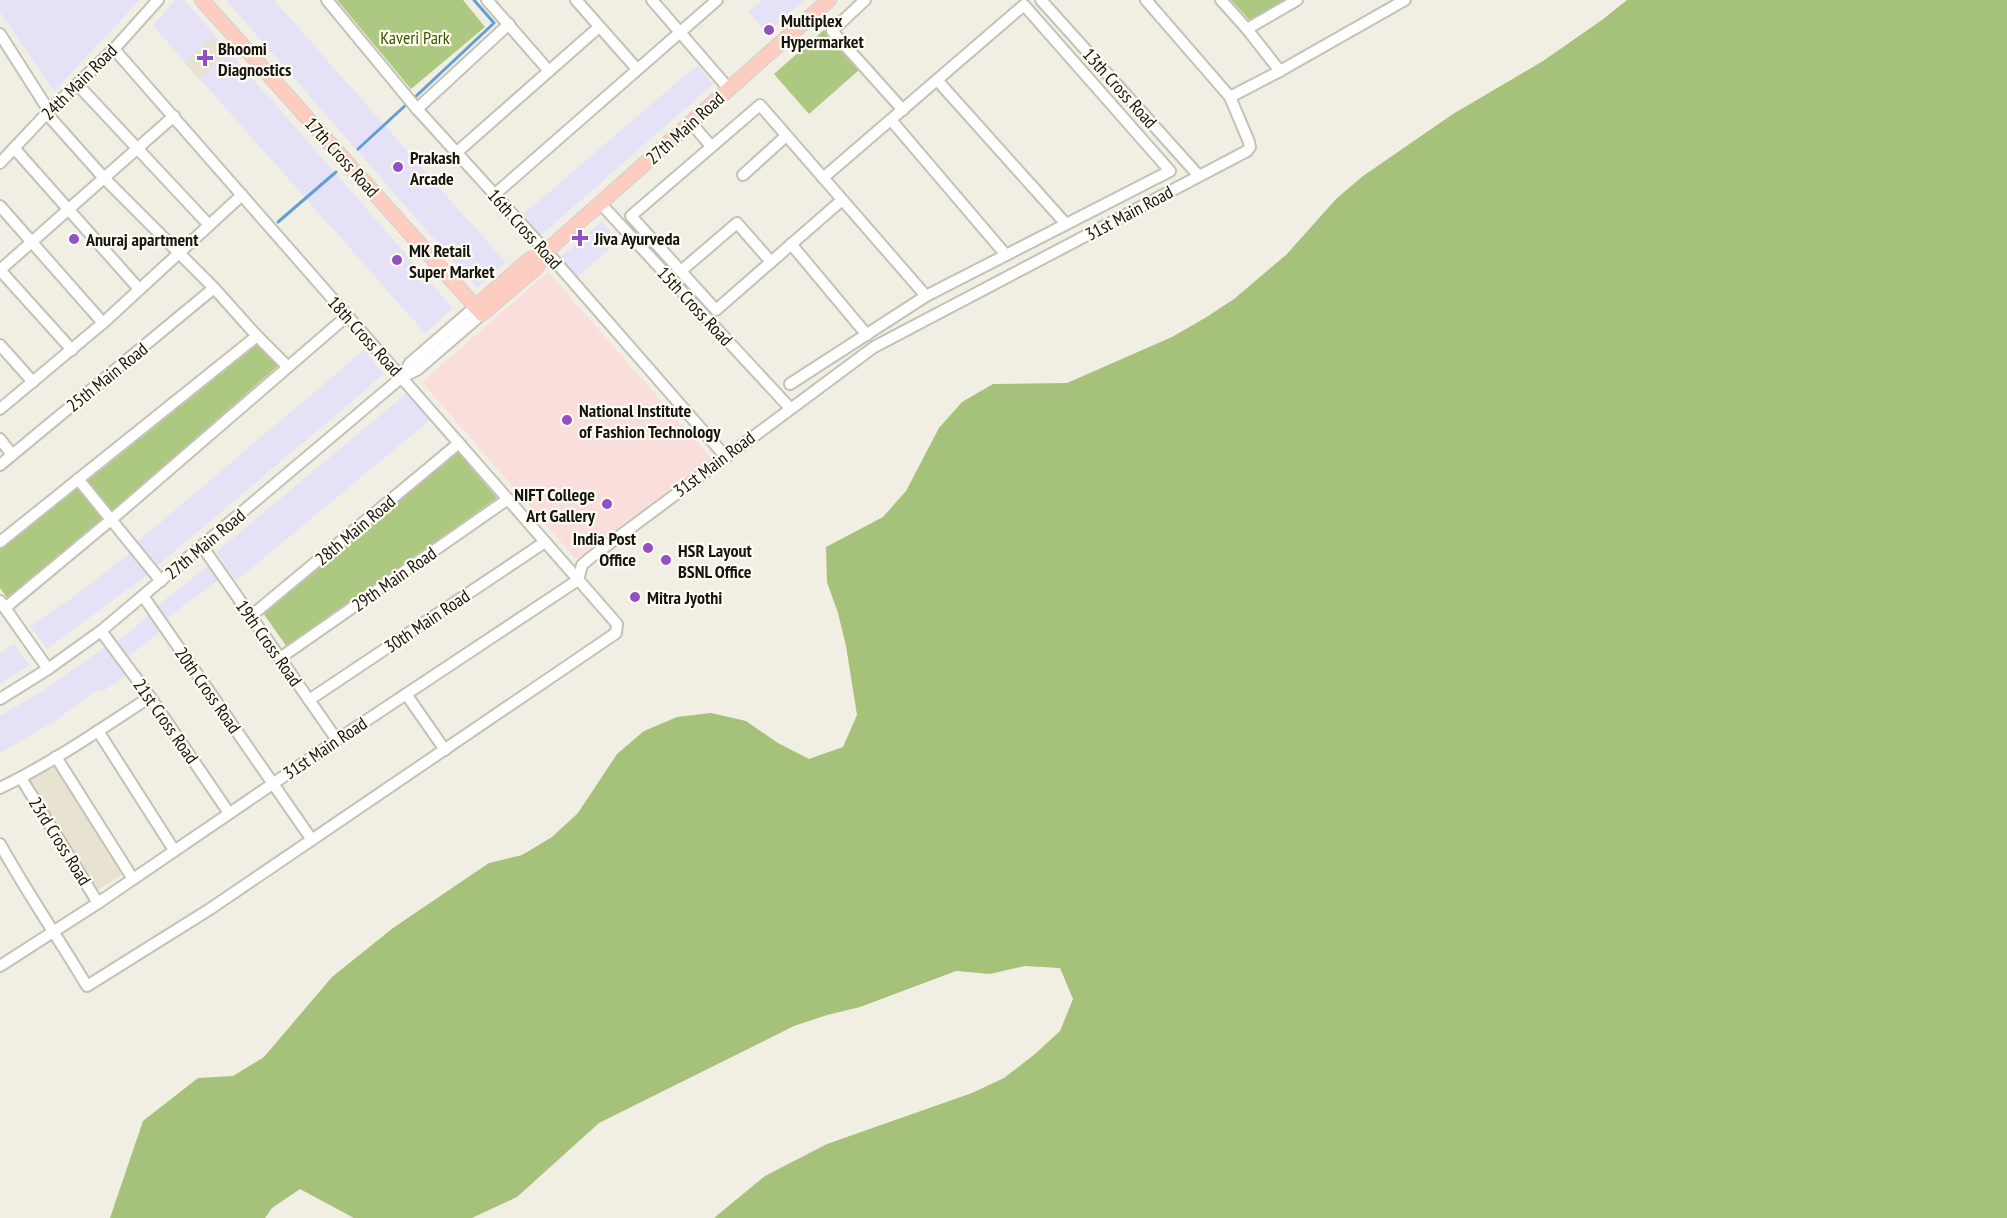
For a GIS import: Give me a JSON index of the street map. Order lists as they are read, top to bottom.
{
  "streets": {
    "main road": ["27th Main Road", "17th Cross Road"],
    "street": [
      "24th Main Road",
      "13th Cross Road",
      "31st Main Road",
      "16th Cross Road",
      "15th Cross Road",
      "18th Cross Road",
      "25th Main Road",
      "28th Main Road",
      "29th Main Road",
      "30th Main Road",
      "19th Cross Road",
      "20th Cross Road",
      "21st Cross Road",
      "23rd Cross Road"
    ]
  },
  "crossings": [
    ["24th Main Road", "18th Cross Road"],
    ["13th Cross Road", "31st Main Road"],
    ["27th Main Road", "17th Cross Road"],
    ["27th Main Road", "16th Cross Road"],
    ["27th Main Road", "15th Cross Road"],
    ["27th Main Road", "18th Cross Road"],
    ["27th Main Road", "19th Cross Road"],
    ["27th Main Road", "20th Cross Road"],
    ["27th Main Road", "21st Cross Road"],
    ["31st Main Road", "16th Cross Road"],
    ["31st Main Road", "15th Cross Road"],
    ["31st Main Road", "18th Cross Road"],
    ["31st Main Road", "19th Cross Road"],
    ["31st Main Road", "20th Cross Road"],
    ["31st Main Road", "21st Cross Road"],
    ["31st Main Road", "23rd Cross Road"],
    ["18th Cross Road", "28th Main Road"],
    ["18th Cross Road", "29th Main Road"],
    ["18th Cross Road", "30th Main Road"],
    ["28th Main Road", "19th Cross Road"],
    ["29th Main Road", "19th Cross Road"],
    ["30th Main Road", "19th Cross Road"]
  ],
  "parks": ["Kaveri Park"],
  "places": {
    "other": [
      "Multiplex Hypermarket",
      "Prakash Arcade",
      "Anuraj apartment",
      "MK Retail Super Market",
      "National Institute of Fashion Technology",
      "NIFT College Art Gallery",
      "India Post Office",
      "HSR Layout BSNL Office",
      "Mitra Jyothi"
    ],
    "health": ["Bhoomi Diagnostics", "Jiva Ayurveda"]
  }
}
